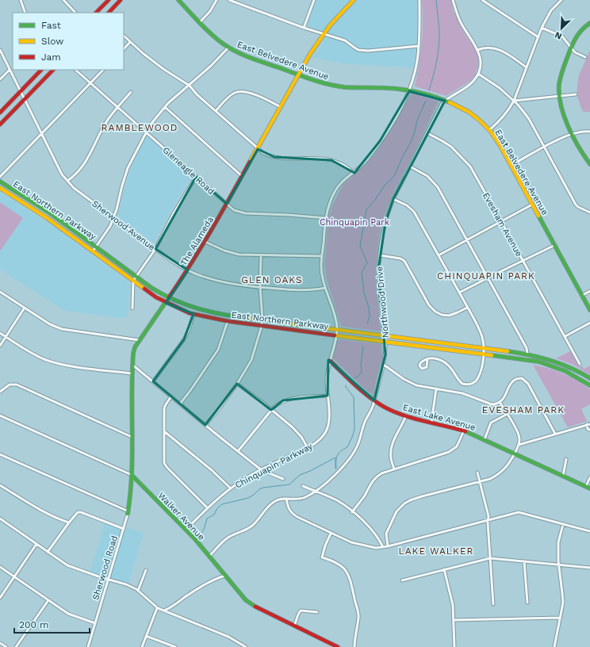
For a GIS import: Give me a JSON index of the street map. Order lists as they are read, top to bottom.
{
  "streets": {
    "main road": [
      "East Belvedere Avenue",
      "East Northern Parkway",
      "The Alameda",
      "East Lake Avenue",
      "Walker Avenue"
    ],
    "street": [
      "Gleneagle Road",
      "Evesham Avenue",
      "Sherwood Avenue",
      "Northwood Drive",
      "Chinquapin Parkway",
      "Sherwood Road"
    ]
  },
  "crossings": [
    ["East Belvedere Avenue", "The Alameda"],
    ["East Belvedere Avenue", "Northwood Drive"],
    ["East Belvedere Avenue", "Chinquapin Parkway"],
    ["Gleneagle Road", "The Alameda"],
    ["Gleneagle Road", "Chinquapin Parkway"],
    ["East Northern Parkway", "The Alameda"],
    ["East Northern Parkway", "Northwood Drive"],
    ["East Northern Parkway", "Chinquapin Parkway"],
    ["Evesham Avenue", "Northwood Drive"],
    ["Sherwood Avenue", "The Alameda"],
    ["Sherwood Avenue", "Chinquapin Parkway"],
    ["The Alameda", "Walker Avenue"],
    ["The Alameda", "Sherwood Road"],
    ["Northwood Drive", "East Lake Avenue"],
    ["Northwood Drive", "Walker Avenue"],
    ["East Lake Avenue", "Chinquapin Parkway"],
    ["Chinquapin Parkway", "Walker Avenue"]
  ],
  "districts": [
    "RAMBLEWOOD",
    "CHINQUAPIN PARK",
    "GLEN OAKS",
    "EVESHAM PARK",
    "LAKE WALKER"
  ],
  "parks": ["Chinquapin Park"],
  "legend": ["Fast", "Slow", "Jam"],
  "scale_bar": "200 m",
  "north": "bottom left"
}
